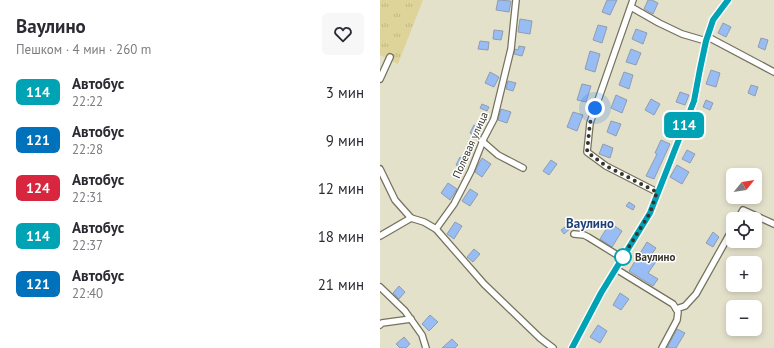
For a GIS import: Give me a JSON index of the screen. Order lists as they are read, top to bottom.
{
  "streets": {
    "street": ["Полевая улица"]
  },
  "districts": ["Ваулино"],
  "places": ["Ваулино"],
  "lines": ["bus line 114"],
  "north": "top right",
  "page": {
    "heading": ["Ваулино", "Пешком · 4 мин · 260 m"],
    "on_map": "114",
    "list": [
      {
        "mark": "114",
        "name": "Автобус",
        "note": "22:22",
        "value": "3 мин"
      },
      {
        "mark": "121",
        "name": "Автобус",
        "note": "22:28",
        "value": "9 мин"
      },
      {
        "mark": "124",
        "name": "Автобус",
        "note": "22:31",
        "value": "12 мин"
      },
      {
        "mark": "114",
        "name": "Автобус",
        "note": "22:37",
        "value": "18 мин"
      },
      {
        "mark": "121",
        "name": "Автобус",
        "note": "22:40",
        "value": "21 мин"
      }
    ],
    "map_buttons": ["+", "−"]
  }
}
